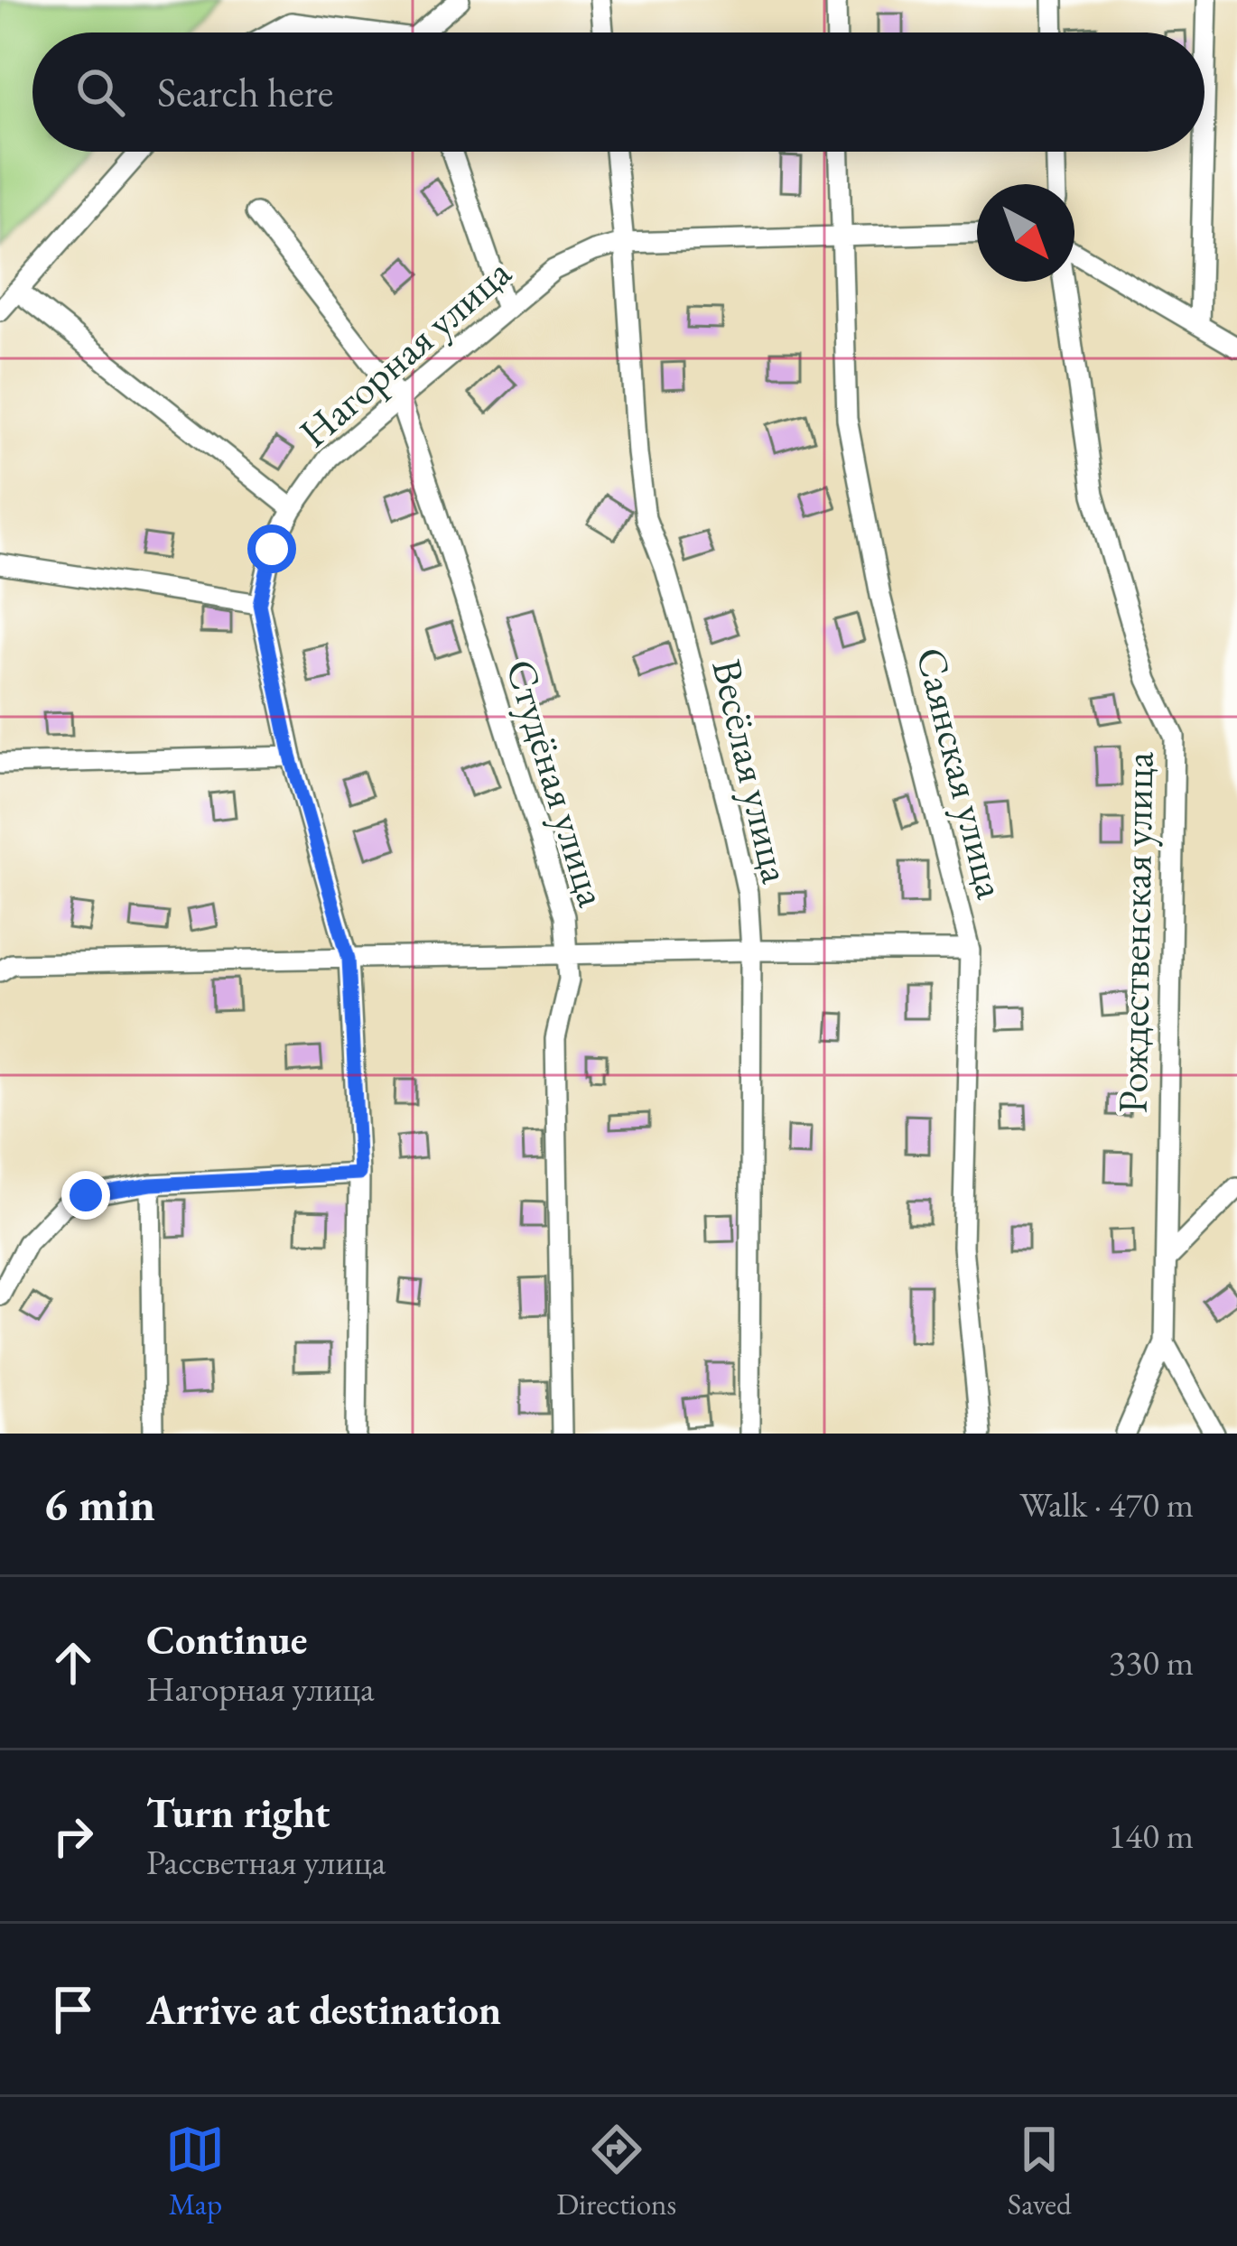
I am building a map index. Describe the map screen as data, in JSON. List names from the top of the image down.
{
  "streets": {
    "street": [
      "Нагорная улица",
      "Весёлая улица",
      "Саянская улица",
      "Студёная улица",
      "Рождественская улица"
    ]
  },
  "crossings": [
    ["Нагорная улица", "Весёлая улица"],
    ["Нагорная улица", "Саянская улица"],
    ["Нагорная улица", "Студёная улица"]
  ],
  "north": "bottom right",
  "page": {
    "search": "Search here",
    "heading": ["6 min", "Walk · 470 m"],
    "list": [
      ["Continue", "Нагорная улица", "330 m"],
      ["Turn right", "Рассветная улица", "140 m"],
      "Arrive at destination"
    ],
    "nav": ["Map", "Directions", "Saved"]
  }
}
